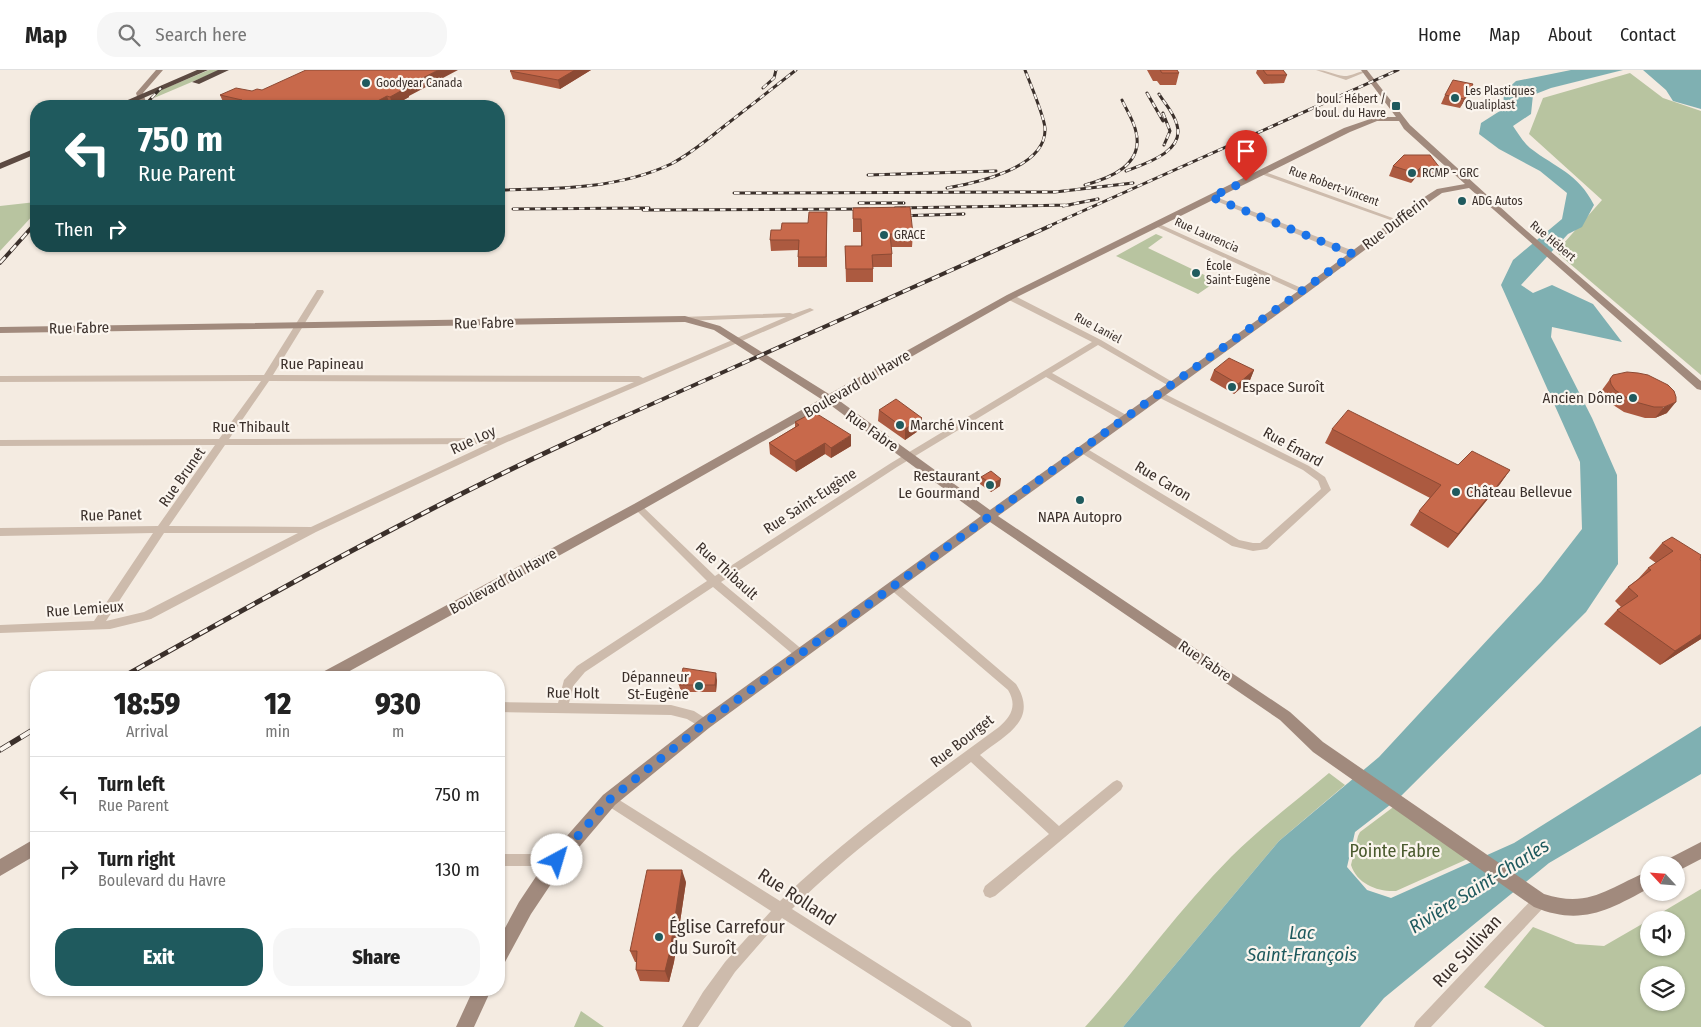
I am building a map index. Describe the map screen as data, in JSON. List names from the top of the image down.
{
  "streets": {
    "street": [
      "Rue Robert-Vincent",
      "Rue Dufferin",
      "Rue Laurencia",
      "Rue Hébert",
      "Rue Fabre",
      "Rue Laniel",
      "Rue Papineau",
      "Boulevard du Havre",
      "Rue Thibault",
      "Rue Loy",
      "Rue Émard",
      "Rue Brunet",
      "Rue Caron",
      "Rue Saint-Eugène",
      "Rue Panet",
      "Rue Lemieux",
      "Rue Holt",
      "Rue Bourget",
      "Rue Rolland",
      "Rue Sullivan"
    ]
  },
  "crossings": [
    ["Rue Robert-Vincent", "Rue Dufferin"],
    ["Rue Robert-Vincent", "Boulevard du Havre"],
    ["Rue Dufferin", "Rue Laurencia"],
    ["Rue Dufferin", "Rue Hébert"],
    ["Rue Dufferin", "Rue Fabre"],
    ["Rue Dufferin", "Rue Laniel"],
    ["Rue Dufferin", "Rue Thibault"],
    ["Rue Dufferin", "Rue Émard"],
    ["Rue Dufferin", "Rue Caron"],
    ["Rue Dufferin", "Rue Holt"],
    ["Rue Dufferin", "Rue Bourget"],
    ["Rue Dufferin", "Rue Rolland"],
    ["Rue Laurencia", "Boulevard du Havre"],
    ["Rue Hébert", "Boulevard du Havre"],
    ["Rue Fabre", "Boulevard du Havre"],
    ["Rue Fabre", "Rue Loy"],
    ["Rue Fabre", "Rue Brunet"],
    ["Rue Fabre", "Rue Saint-Eugène"],
    ["Rue Fabre", "Rue Sullivan"],
    ["Rue Laniel", "Boulevard du Havre"],
    ["Rue Laniel", "Rue Saint-Eugène"],
    ["Rue Papineau", "Rue Loy"],
    ["Rue Papineau", "Rue Brunet"],
    ["Boulevard du Havre", "Rue Thibault"],
    ["Rue Thibault", "Rue Loy"],
    ["Rue Thibault", "Rue Brunet"],
    ["Rue Thibault", "Rue Saint-Eugène"],
    ["Rue Loy", "Rue Panet"],
    ["Rue Loy", "Rue Lemieux"],
    ["Rue Émard", "Rue Caron"],
    ["Rue Brunet", "Rue Panet"],
    ["Rue Brunet", "Rue Lemieux"],
    ["Rue Saint-Eugène", "Rue Holt"],
    ["Rue Bourget", "Rue Rolland"]
  ],
  "water": ["Rivière Saint-Charles", "Lac Saint-François"],
  "parks": ["Pointe Fabre"],
  "places": {
    "other": [
      "Goodyear Canada",
      "Les Plastiques Qualiplast",
      "RCMP - GRC",
      "ADG Autos",
      "GRACE",
      "École Saint-Eugène",
      "Espace Suroît",
      "Ancien Dôme",
      "Marché Vincent",
      "Restaurant Le Gourmand",
      "Château Bellevue",
      "NAPA Autopro",
      "Dépanneur St-Eugène",
      "Église Carrefour du Suroît"
    ],
    "transit": ["boul. Hébert / boul. du Havre"]
  },
  "north": "top left",
  "page": {
    "header": "Map",
    "search": "Search here",
    "nav": [
      "Home",
      "Map",
      "About",
      "Contact"
    ],
    "turn": ["750 m", "Rue Parent"],
    "then": "Then",
    "eta": [
      "18:59",
      "Arrival",
      "12",
      "min",
      "930",
      "m"
    ],
    "list": [
      {
        "name": "Turn left",
        "note": "Rue Parent",
        "value": "750 m"
      },
      {
        "name": "Turn right",
        "note": "Boulevard du Havre",
        "value": "130 m"
      }
    ],
    "buttons": ["Exit", "Share"]
  }
}
